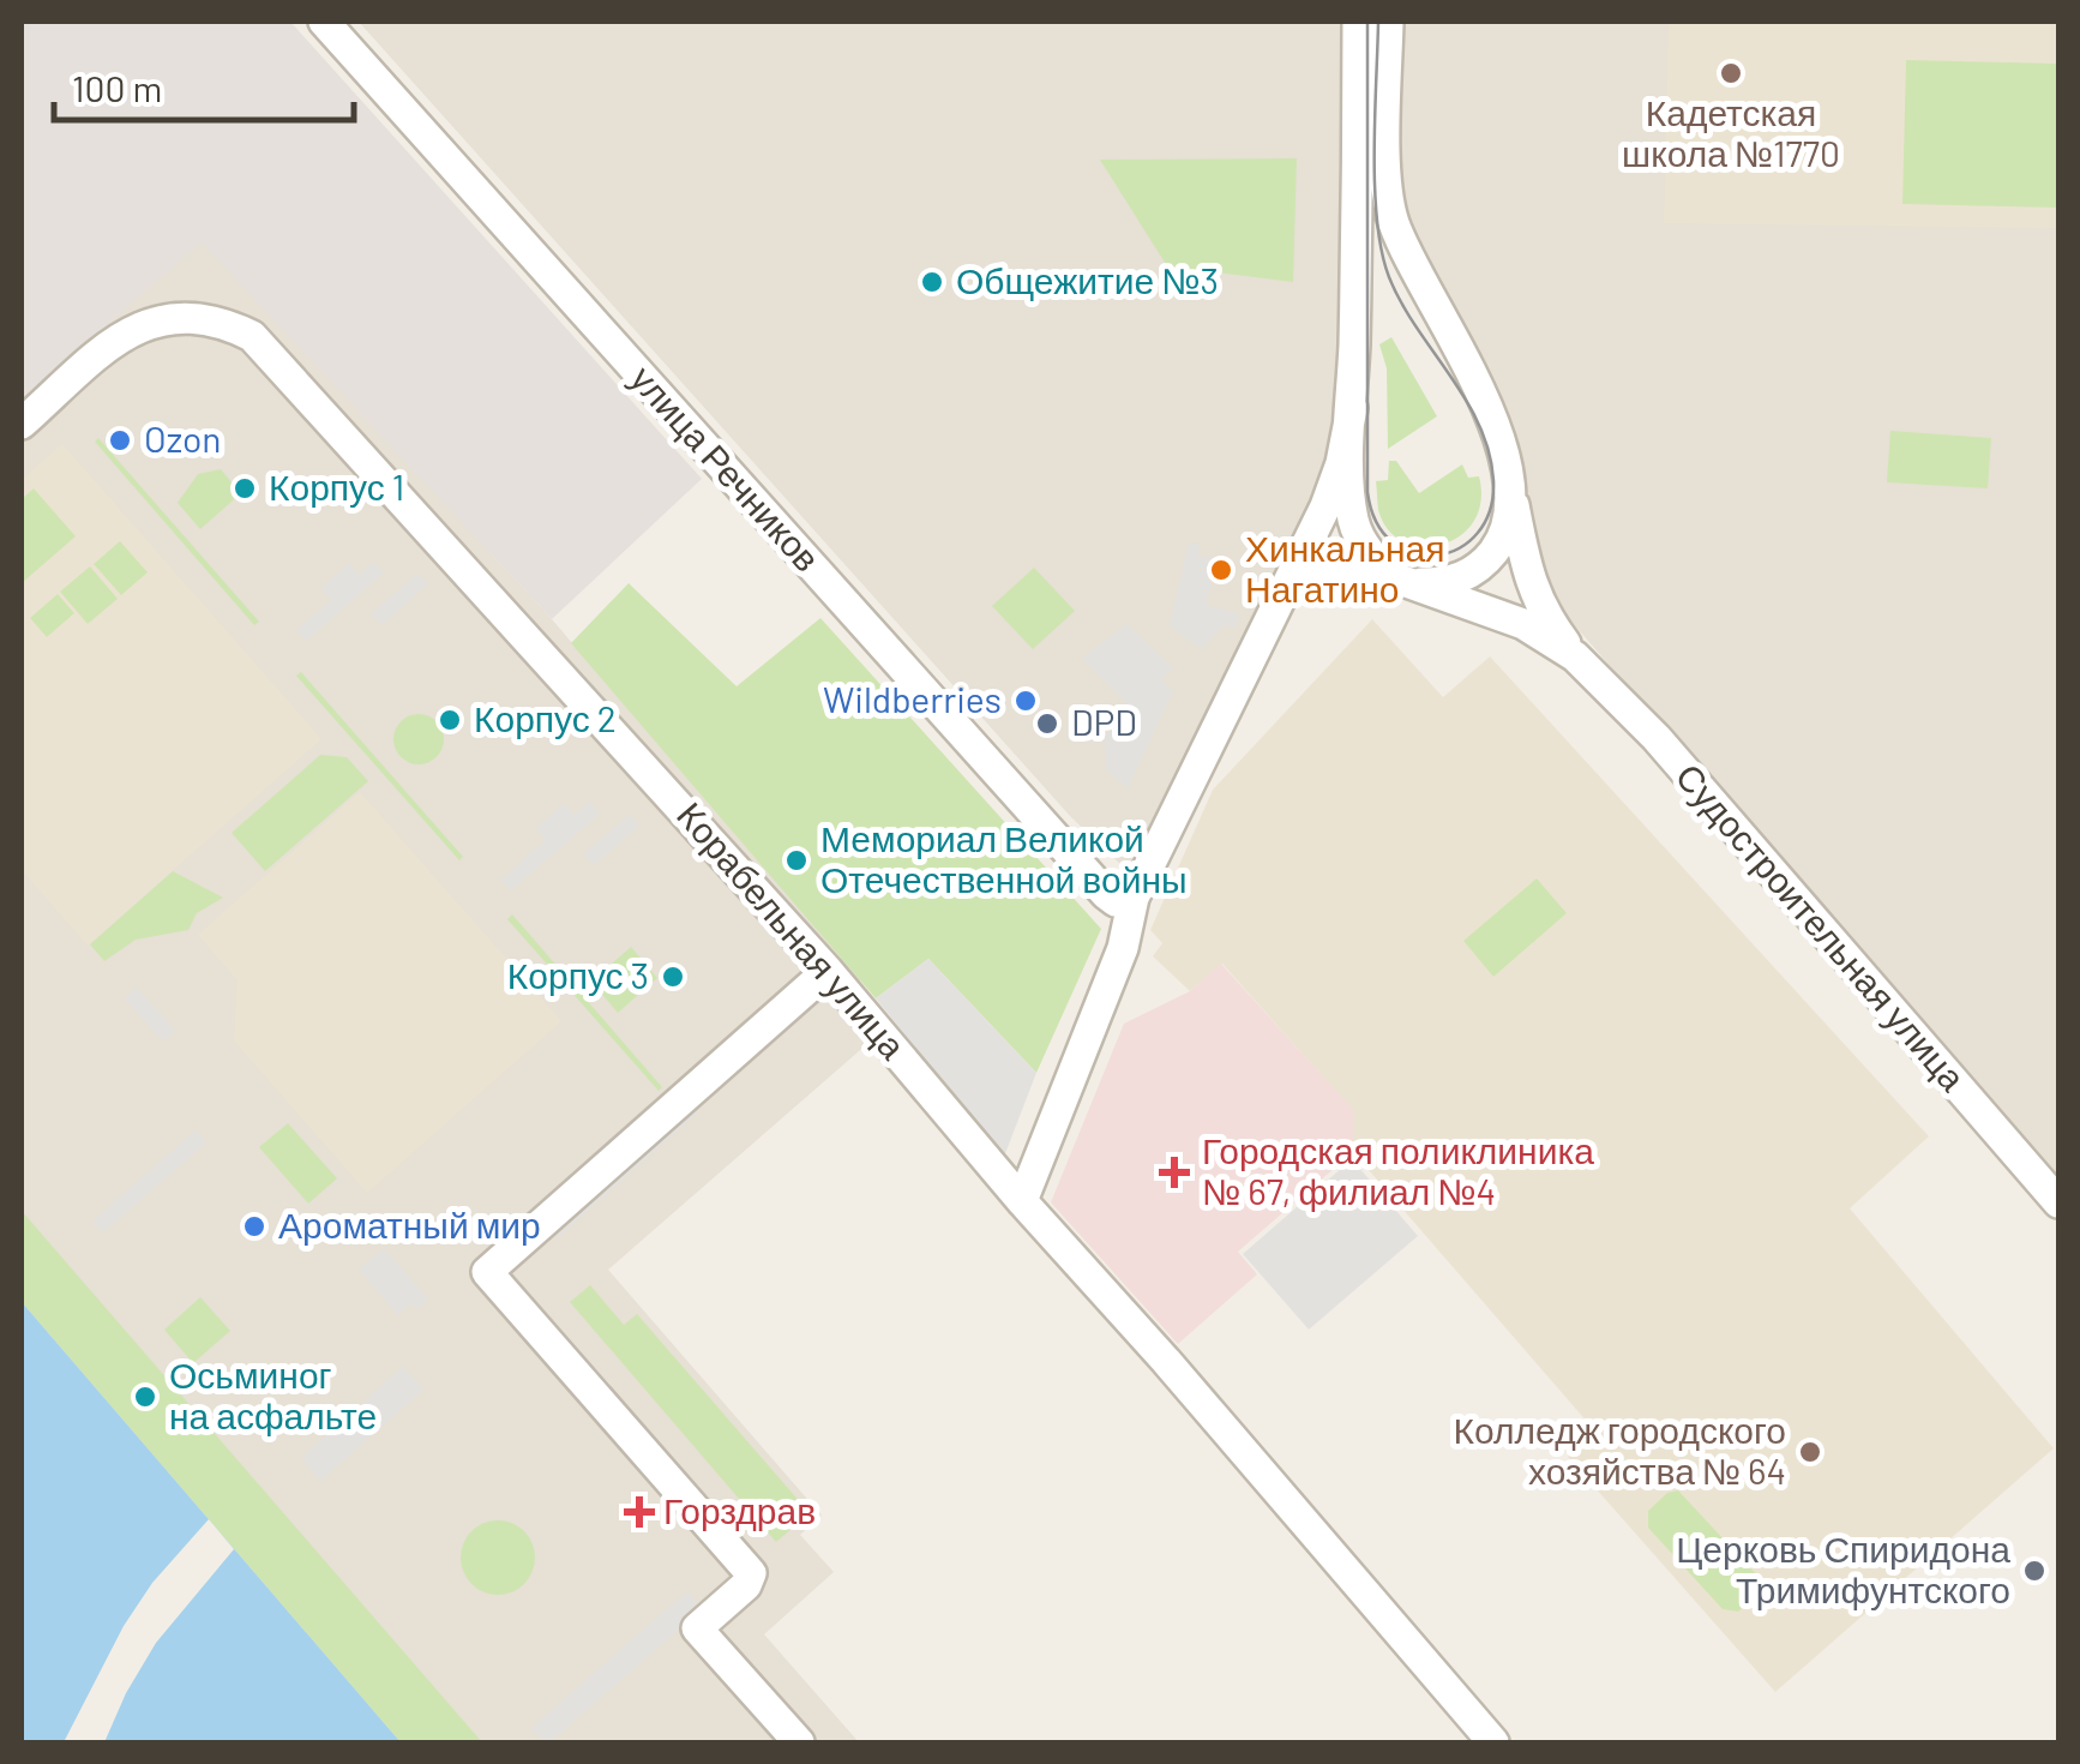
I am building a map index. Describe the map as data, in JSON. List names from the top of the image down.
{
  "streets": {
    "street": ["улица Речников", "Судостроительная улица", "Корабельная улица"]
  },
  "places": {
    "other": [
      "Кадетская школа №1770",
      "Общежитие №3",
      "Ozon",
      "Корпус 1",
      "Хинкальная Нагатино",
      "Wildberries",
      "Корпус 2",
      "DPD",
      "Мемориал Великой Отечественной войны",
      "Корпус 3",
      "Ароматный мир",
      "Осьминог на асфальте",
      "Колледж городского хозяйства № 64",
      "Церковь Спиридона Тримифунтского"
    ],
    "health": ["Городская поликлиника № 67, филиал №4", "Горздрав"]
  },
  "scale_bar": "100 m"
}
